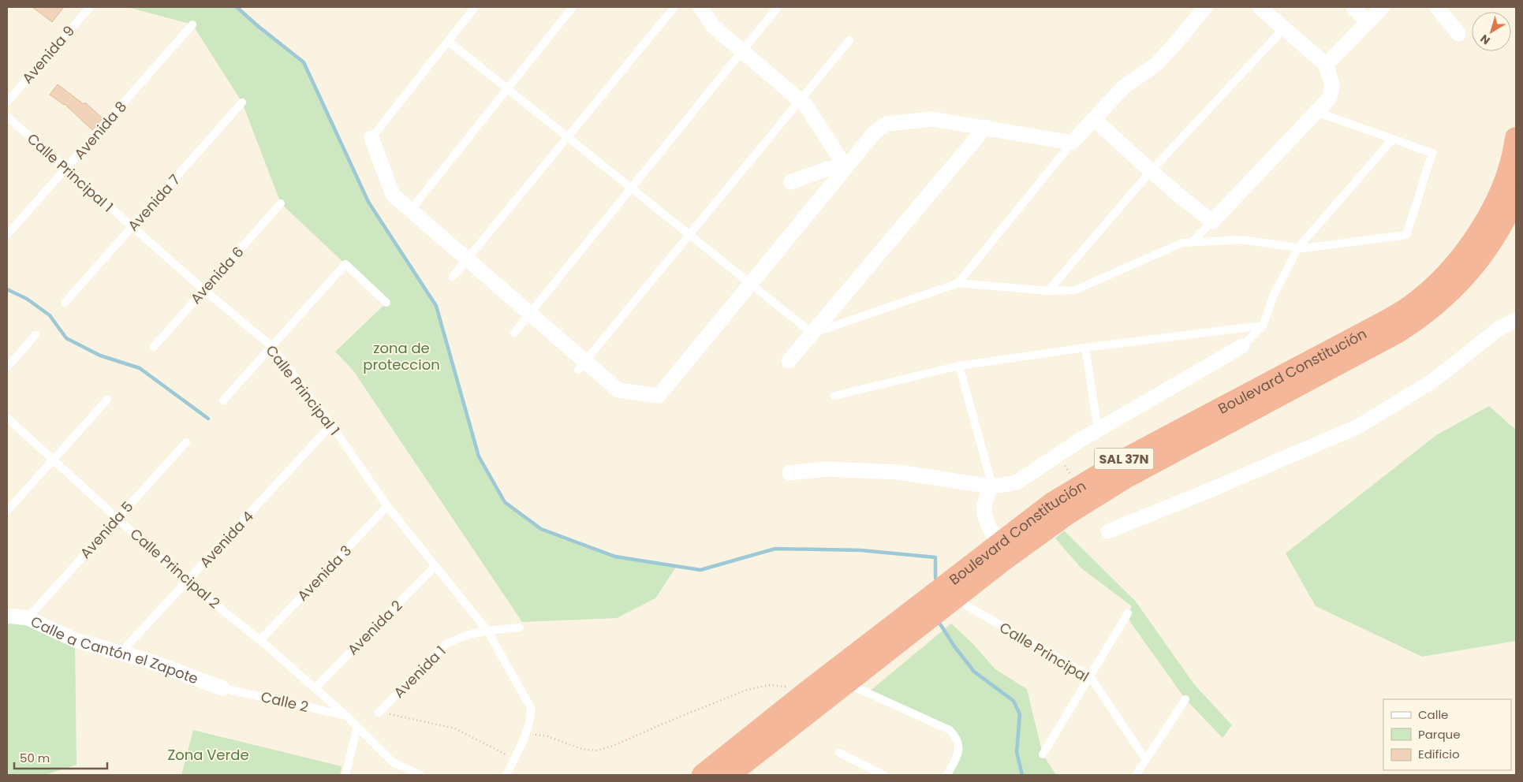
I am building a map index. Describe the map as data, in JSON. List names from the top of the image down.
{
  "streets": {
    "highway": ["Boulevard Constitución", "SAL 37N"],
    "street": ["Calle a Cantón el Zapote"],
    "lane": [
      "Avenida 9",
      "Avenida 8",
      "Calle Principal 1",
      "Avenida 7",
      "Avenida 6",
      "Avenida 5",
      "Avenida 4",
      "Calle Principal 2",
      "Avenida 3",
      "Avenida 2",
      "Calle Principal",
      "Avenida 1",
      "Calle 2"
    ]
  },
  "crossings": [
    ["Avenida 8", "Calle Principal 1"],
    ["Calle Principal 1", "Avenida 7"],
    ["Calle Principal 1", "Avenida 6"],
    ["Calle Principal 1", "Avenida 4"],
    ["Calle Principal 1", "Avenida 3"],
    ["Calle Principal 1", "Avenida 2"],
    ["Calle Principal 1", "Avenida 1"],
    ["Boulevard Constitución", "Calle Principal"],
    ["Avenida 5", "Calle Principal 2"],
    ["Avenida 5", "Calle a Cantón el Zapote"],
    ["Avenida 4", "Calle Principal 2"],
    ["Avenida 4", "Calle a Cantón el Zapote"],
    ["Calle Principal 2", "Avenida 3"],
    ["Calle Principal 2", "Avenida 2"],
    ["Calle Principal 2", "Calle 2"],
    ["Calle a Cantón el Zapote", "Calle 2"]
  ],
  "parks": ["zona de proteccion", "Zona Verde"],
  "legend": ["Calle", "Parque", "Edificio"],
  "scale_bar": "50 m",
  "north": "bottom left"
}
